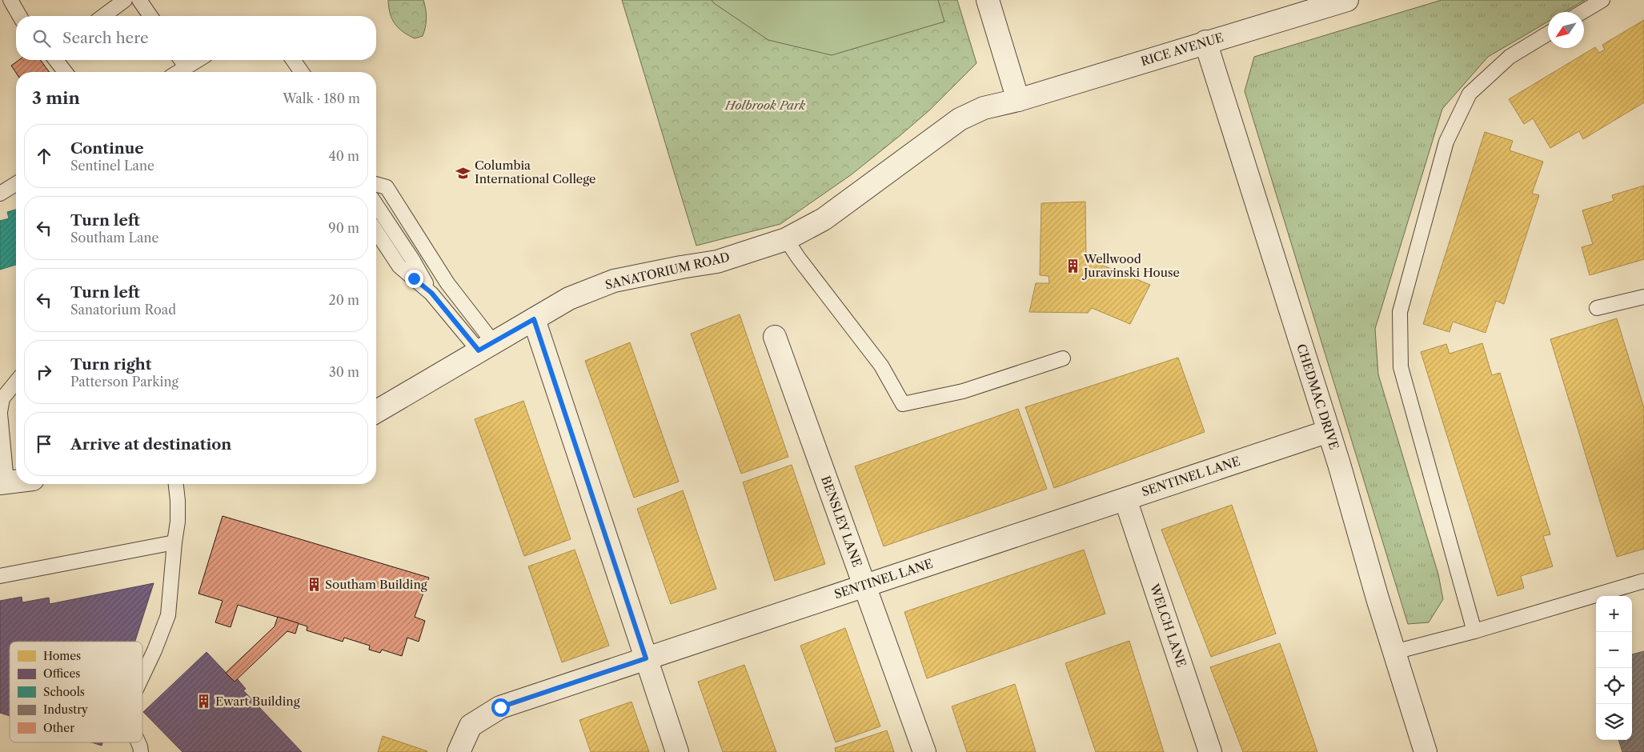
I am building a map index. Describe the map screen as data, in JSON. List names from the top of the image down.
{
  "streets": {
    "street": [
      "RICE AVENUE",
      "SANATORIUM ROAD",
      "CHEDMAC DRIVE",
      "SENTINEL LANE",
      "BENSLEY LANE",
      "WELCH LANE"
    ]
  },
  "crossings": [
    ["RICE AVENUE", "SANATORIUM ROAD"],
    ["RICE AVENUE", "CHEDMAC DRIVE"],
    ["CHEDMAC DRIVE", "SENTINEL LANE"],
    ["SENTINEL LANE", "BENSLEY LANE"],
    ["SENTINEL LANE", "WELCH LANE"]
  ],
  "parks": ["Holbrook Park"],
  "places": {
    "school or university": ["Columbia International College"],
    "building": ["Wellwood Juravinski House", "Southam Building", "Ewart Building"]
  },
  "legend": [
    "Homes",
    "Offices",
    "Schools",
    "Industry",
    "Other"
  ],
  "north": "bottom left",
  "page": {
    "search": "Search here",
    "heading": ["3 min", "Walk · 180 m"],
    "list": [
      ["Continue", "Sentinel Lane", "40 m"],
      ["Turn left", "Southam Lane", "90 m"],
      ["Turn left", "Sanatorium Road", "20 m"],
      ["Turn right", "Patterson Parking", "30 m"],
      "Arrive at destination"
    ],
    "map_buttons": ["+", "−"]
  }
}
